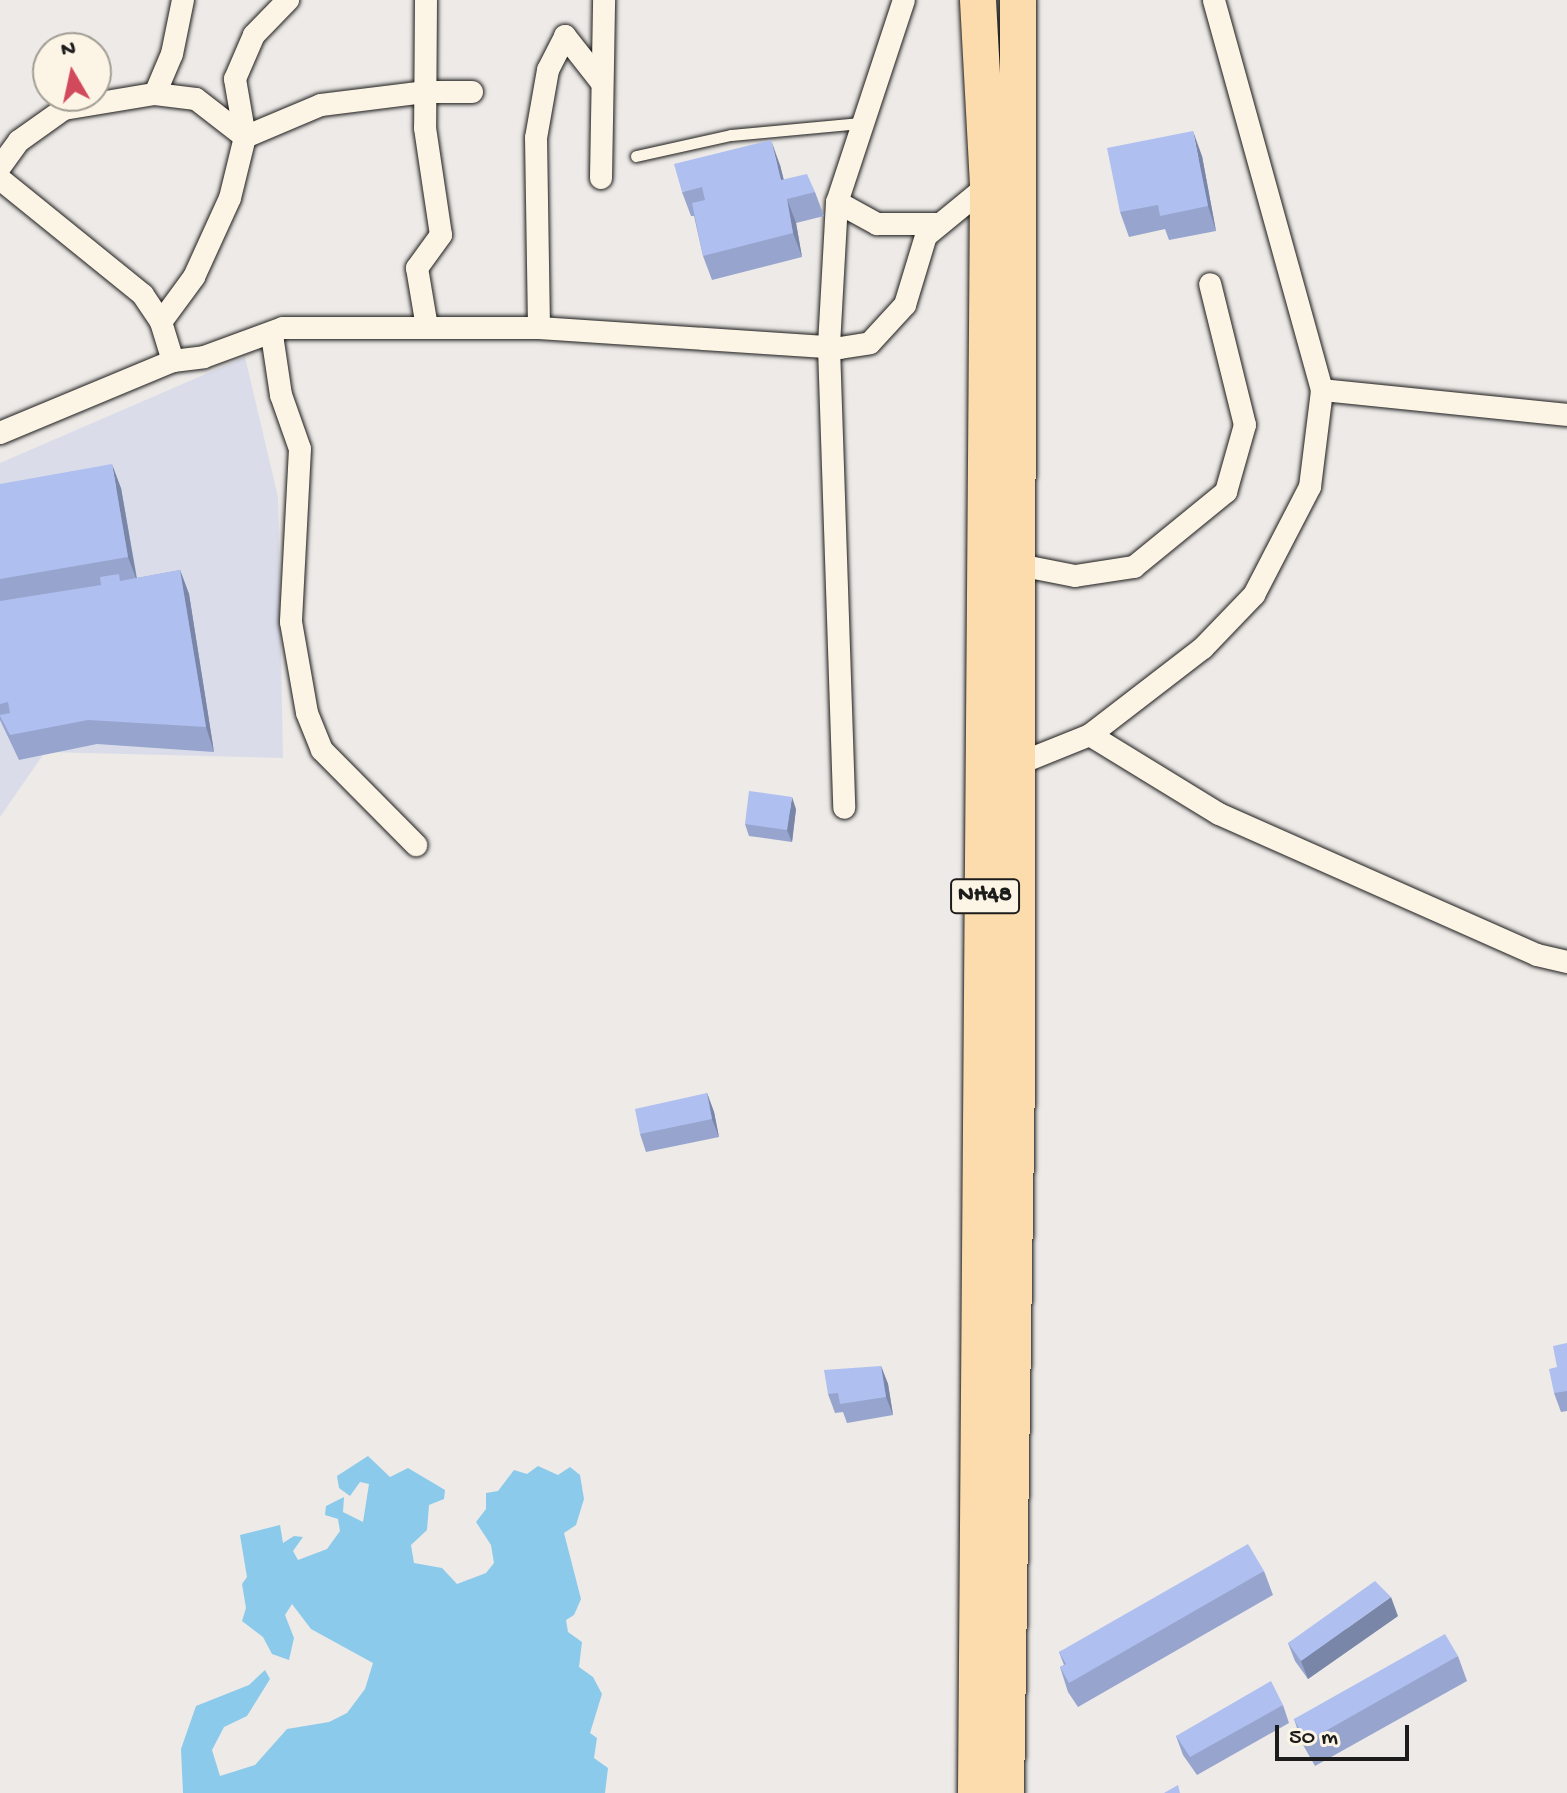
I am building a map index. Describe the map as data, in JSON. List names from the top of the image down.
{
  "streets": {
    "highway": ["NH48"]
  },
  "scale_bar": "50 m",
  "north": "top"
}
